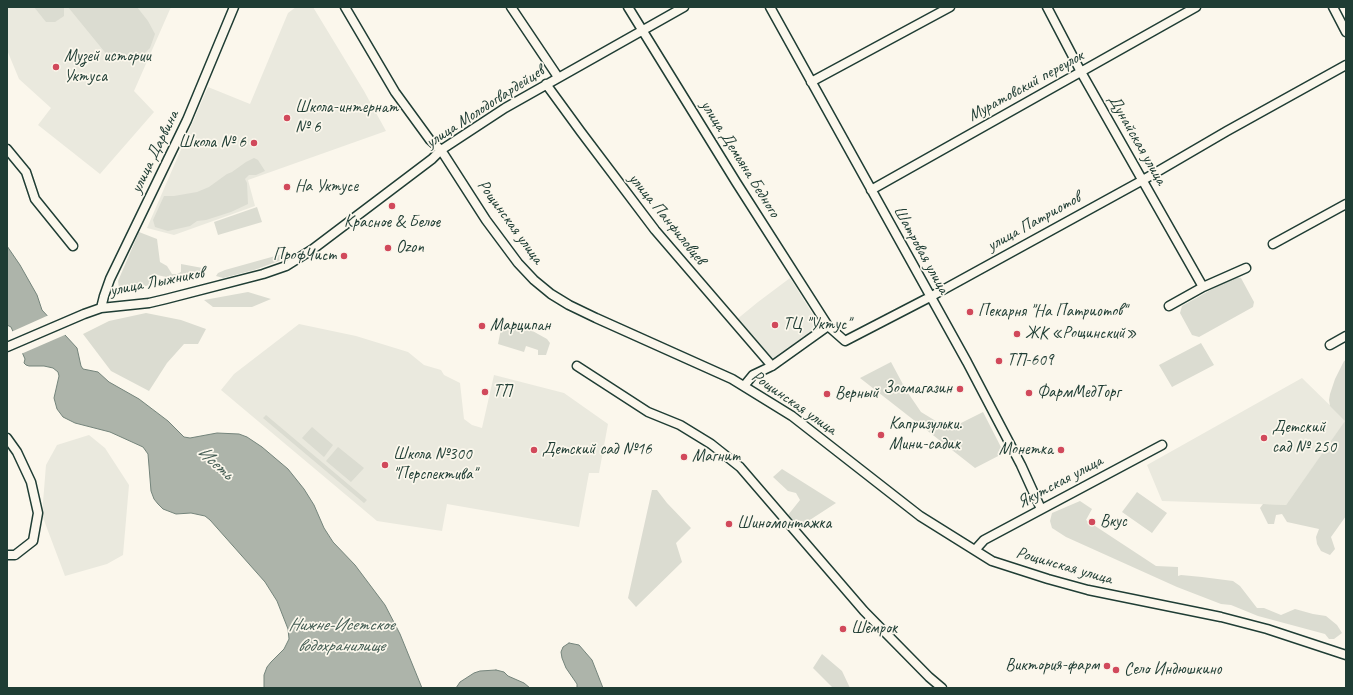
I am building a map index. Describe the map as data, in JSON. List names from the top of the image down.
{
  "streets": {
    "street": [
      "Муратовский переулок",
      "улица Молодогвардейцев",
      "Дунайская улица",
      "улица Дарвина",
      "улица Демьяна Бедного",
      "улица Панфиловцев",
      "Рощинская улица",
      "улица Патриотов",
      "Шатровая улица",
      "улица Лыжников",
      "Якутская улица"
    ]
  },
  "crossings": [
    ["Муратовский переулок", "Дунайская улица"],
    ["Муратовский переулок", "Шатровая улица"],
    ["улица Молодогвардейцев", "улица Демьяна Бедного"],
    ["улица Молодогвардейцев", "улица Панфиловцев"],
    ["улица Молодогвардейцев", "Рощинская улица"],
    ["улица Молодогвардейцев", "улица Лыжников"],
    ["Дунайская улица", "улица Патриотов"],
    ["улица Дарвина", "улица Лыжников"],
    ["улица Демьяна Бедного", "улица Патриотов"],
    ["Рощинская улица", "Якутская улица"],
    ["улица Патриотов", "Шатровая улица"],
    ["Шатровая улица", "Якутская улица"]
  ],
  "water": ["Исеть", "Нижне-Исетское водохранилище"],
  "places": [
    "Музей истории Уктуса",
    "Школа-интернат № 6",
    "Школа № 6",
    "На Уктусе",
    "Красное & Белое",
    "Ozon",
    "ПрофЧист",
    "Пекарня \"На Патриотов\"",
    "ТЦ \"Уктус\"",
    "Марципан",
    "ЖК «Рощинский»",
    "ТП-609",
    "Зоомагазин",
    "ТП",
    "ФармМедТорг",
    "Верный",
    "Капризульки. Мини-садик",
    "Детский сад № 250",
    "Детский сад №16",
    "Монетка",
    "Магнит",
    "Школа №300 \"Перспектива\"",
    "Вкус",
    "Шиномонтажка",
    "Шемрок",
    "Виктория-фарм",
    "Село Индюшкино"
  ]
}
